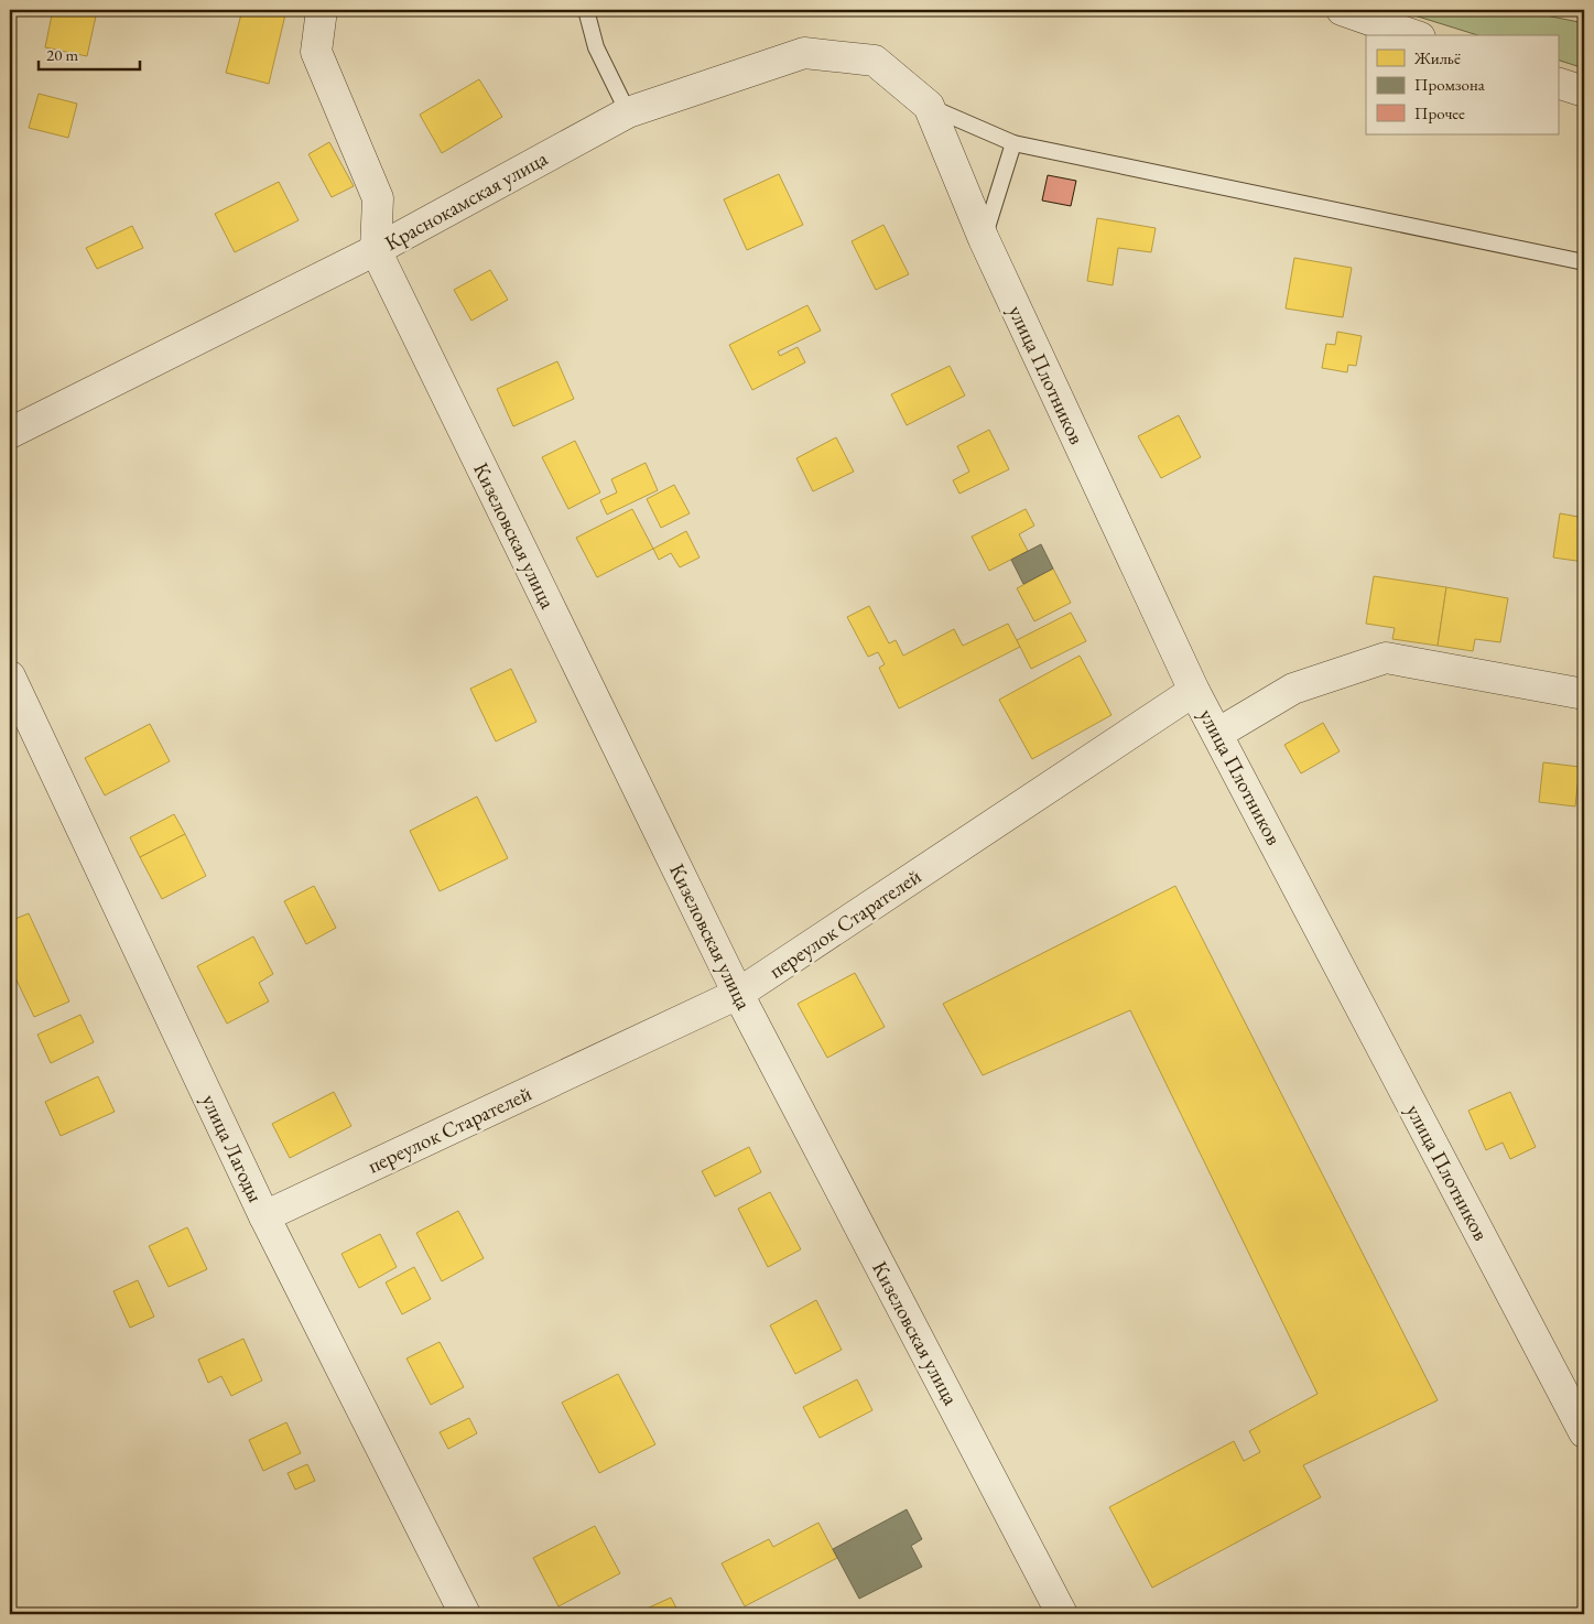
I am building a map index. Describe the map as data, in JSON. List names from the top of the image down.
{
  "streets": {
    "street": [
      "Краснокамская улица",
      "улица Плотников",
      "Кизеловская улица",
      "переулок Старателей",
      "улица Лагоды"
    ]
  },
  "crossings": [
    ["Краснокамская улица", "улица Плотников"],
    ["Краснокамская улица", "Кизеловская улица"],
    ["улица Плотников", "переулок Старателей"],
    ["Кизеловская улица", "переулок Старателей"],
    ["переулок Старателей", "улица Лагоды"]
  ],
  "legend": ["Жильё", "Промзона", "Прочее"],
  "scale_bar": "20 m"
}
